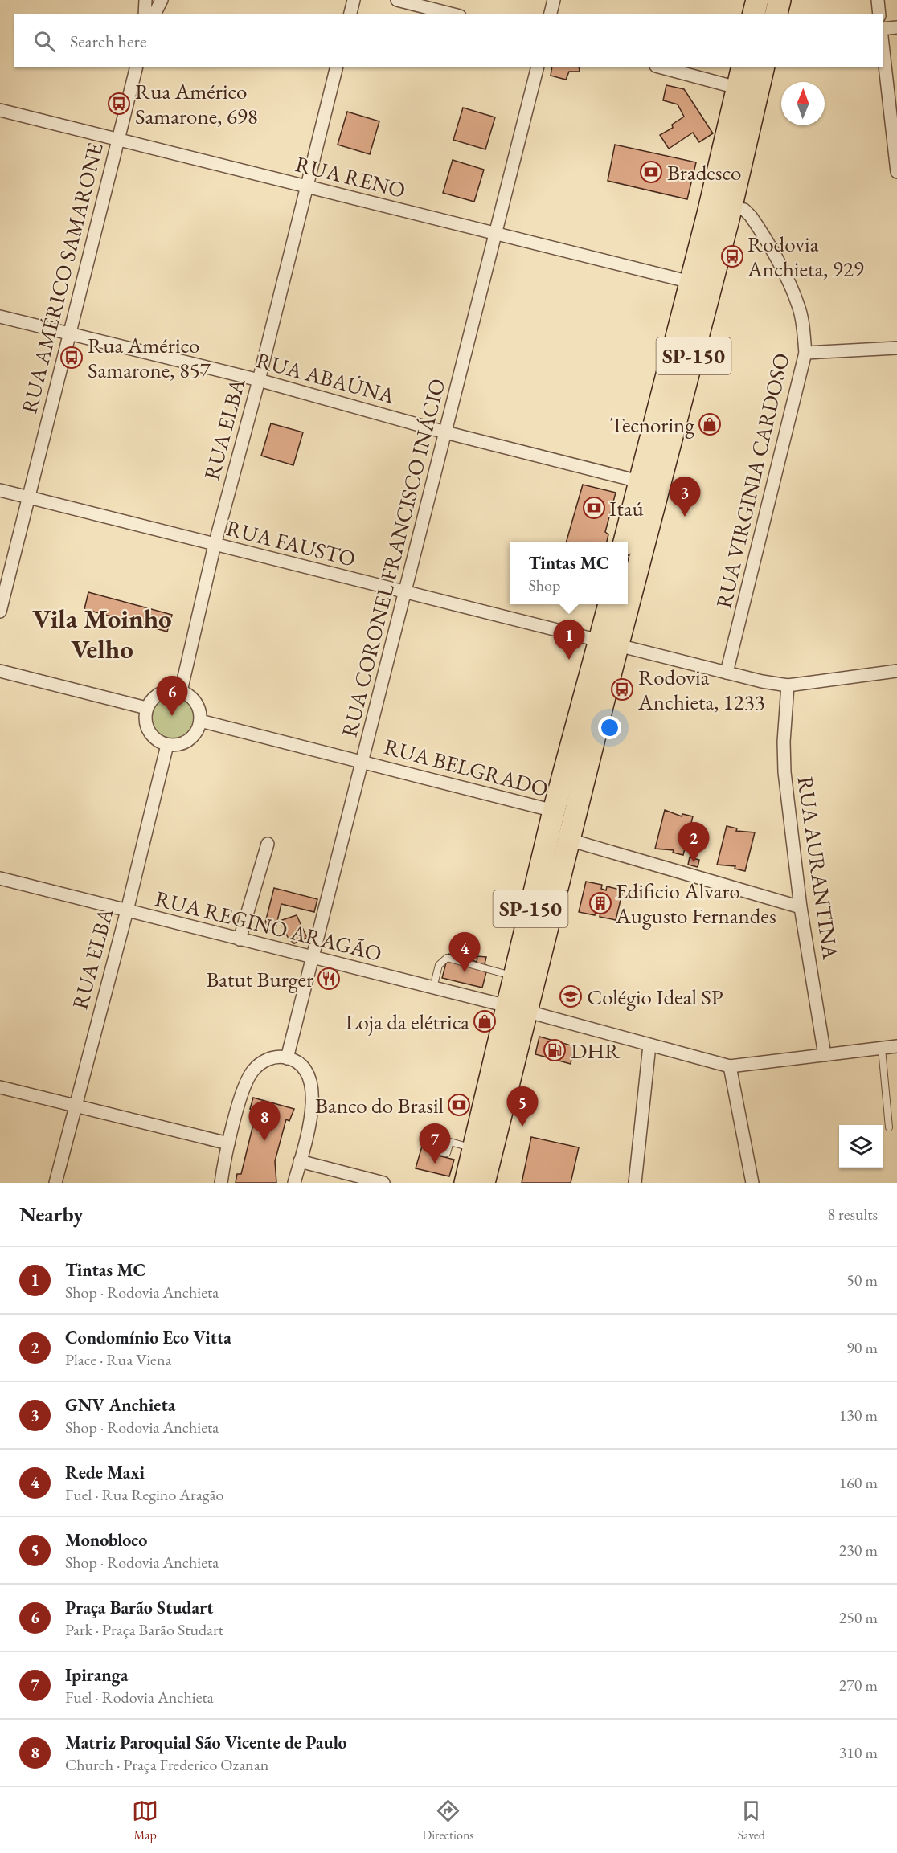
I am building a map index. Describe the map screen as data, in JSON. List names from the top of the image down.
{
  "streets": {
    "highway": ["SP-150"],
    "street": [
      "RUA RENO",
      "RUA AMÉRICO SAMARONE",
      "RUA ABAÚNA",
      "RUA ELBA",
      "RUA VIRGINIA CARDOSO",
      "RUA FAUSTO",
      "RUA CORONEL FRANCISCO INÁCIO",
      "RUA BELGRADO",
      "RUA AURANTINA",
      "RUA REGINO ARAGÃO"
    ]
  },
  "crossings": [
    ["RUA RENO", "RUA AMÉRICO SAMARONE"],
    ["RUA RENO", "SP-150"],
    ["RUA RENO", "RUA ELBA"],
    ["RUA RENO", "RUA CORONEL FRANCISCO INÁCIO"],
    ["RUA AMÉRICO SAMARONE", "RUA ABAÚNA"],
    ["RUA AMÉRICO SAMARONE", "RUA FAUSTO"],
    ["SP-150", "RUA ABAÚNA"],
    ["SP-150", "RUA VIRGINIA CARDOSO"],
    ["SP-150", "RUA FAUSTO"],
    ["SP-150", "RUA BELGRADO"],
    ["SP-150", "RUA REGINO ARAGÃO"],
    ["RUA ABAÚNA", "RUA ELBA"],
    ["RUA ABAÚNA", "RUA CORONEL FRANCISCO INÁCIO"],
    ["RUA ELBA", "RUA FAUSTO"],
    ["RUA ELBA", "RUA BELGRADO"],
    ["RUA ELBA", "RUA REGINO ARAGÃO"],
    ["RUA VIRGINIA CARDOSO", "RUA FAUSTO"],
    ["RUA FAUSTO", "RUA CORONEL FRANCISCO INÁCIO"],
    ["RUA FAUSTO", "RUA AURANTINA"],
    ["RUA CORONEL FRANCISCO INÁCIO", "RUA BELGRADO"],
    ["RUA CORONEL FRANCISCO INÁCIO", "RUA REGINO ARAGÃO"]
  ],
  "districts": ["Vila Moinho Velho"],
  "places": {
    "bus stop": [
      "Rua Américo Samarone, 698",
      "Rodovia Anchieta, 929",
      "Rua Américo Samarone, 857",
      "Rodovia Anchieta, 1233"
    ],
    "bank": ["Bradesco", "Itaú", "Banco do Brasil"],
    "shop": ["Tecnoring", "Loja da elétrica"],
    "building": ["Edificio Alvaro Augusto Fernandes"],
    "restaurant": ["Batut Burger"],
    "school or university": ["Colégio Ideal SP"],
    "fuel station": ["DHR"]
  },
  "north": "top",
  "page": {
    "search": "Search here",
    "pins": [
      "3",
      "1",
      "6",
      "2",
      "4",
      "5",
      "8",
      "7"
    ],
    "popup": ["Tintas MC", "Shop"],
    "heading": ["Nearby", "8 results"],
    "list": [
      {
        "mark": "1",
        "name": "Tintas MC",
        "note": "Shop · Rodovia Anchieta",
        "value": "50 m"
      },
      {
        "mark": "2",
        "name": "Condomínio Eco Vitta",
        "note": "Place · Rua Viena",
        "value": "90 m"
      },
      {
        "mark": "3",
        "name": "GNV Anchieta",
        "note": "Shop · Rodovia Anchieta",
        "value": "130 m"
      },
      {
        "mark": "4",
        "name": "Rede Maxi",
        "note": "Fuel · Rua Regino Aragão",
        "value": "160 m"
      },
      {
        "mark": "5",
        "name": "Monobloco",
        "note": "Shop · Rodovia Anchieta",
        "value": "230 m"
      },
      {
        "mark": "6",
        "name": "Praça Barão Studart",
        "note": "Park · Praça Barão Studart",
        "value": "250 m"
      },
      {
        "mark": "7",
        "name": "Ipiranga",
        "note": "Fuel · Rodovia Anchieta",
        "value": "270 m"
      },
      {
        "mark": "8",
        "name": "Matriz Paroquial São Vicente de Paulo",
        "note": "Church · Praça Frederico Ozanan",
        "value": "310 m"
      }
    ],
    "nav": ["Map", "Directions", "Saved"]
  }
}
